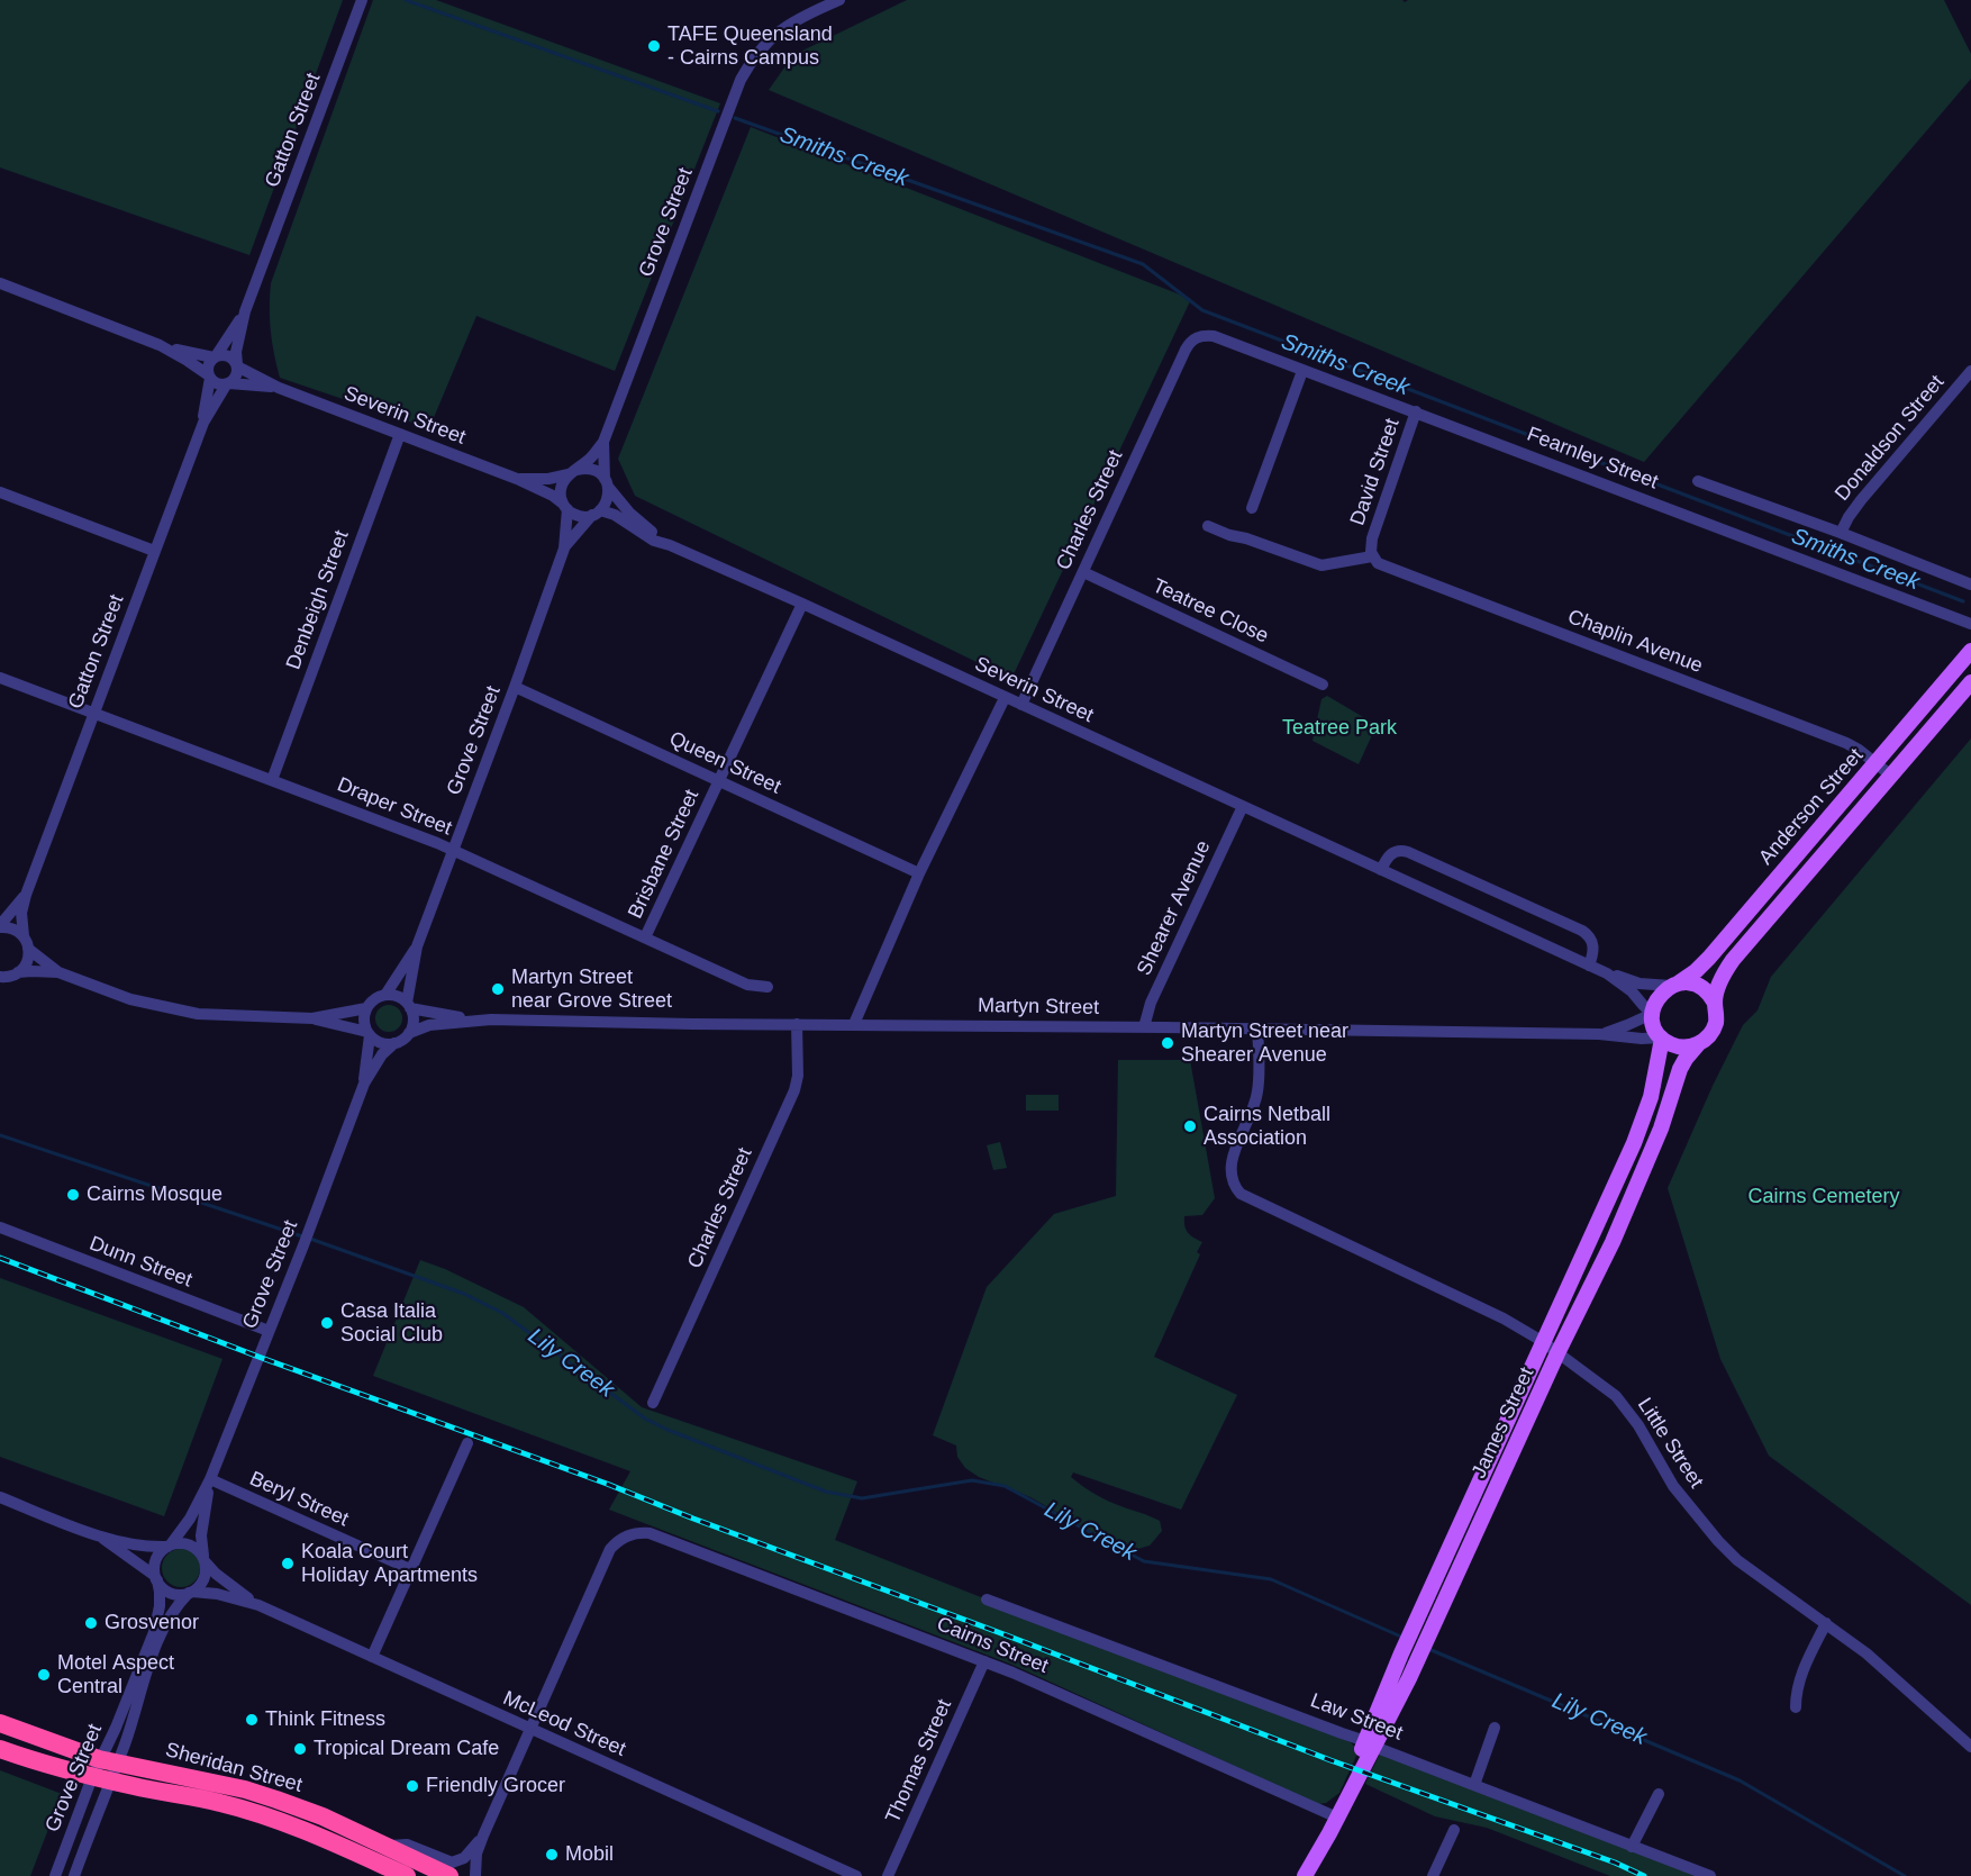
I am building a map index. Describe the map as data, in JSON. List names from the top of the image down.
{
  "streets": {
    "highway": ["Sheridan Street"],
    "main road": ["Anderson Street", "James Street"],
    "street": [
      "Gatton Street",
      "Grove Street",
      "Severin Street",
      "Donaldson Street",
      "Fearnley Street",
      "David Street",
      "Charles Street",
      "Denbeigh Street",
      "Teatree Close",
      "Chaplin Avenue",
      "Queen Street",
      "Draper Street",
      "Brisbane Street",
      "Shearer Avenue",
      "Martyn Street",
      "Dunn Street",
      "Little Street",
      "Beryl Street",
      "Cairns Street",
      "Law Street",
      "McLeod Street",
      "Thomas Street"
    ]
  },
  "crossings": [
    ["Gatton Street", "Severin Street"],
    ["Gatton Street", "Draper Street"],
    ["Grove Street", "Severin Street"],
    ["Grove Street", "Queen Street"],
    ["Grove Street", "Draper Street"],
    ["Grove Street", "Martyn Street"],
    ["Grove Street", "Dunn Street"],
    ["Grove Street", "Beryl Street"],
    ["Grove Street", "McLeod Street"],
    ["Grove Street", "Sheridan Street"],
    ["Severin Street", "Charles Street"],
    ["Severin Street", "Denbeigh Street"],
    ["Severin Street", "Anderson Street"],
    ["Severin Street", "Brisbane Street"],
    ["Severin Street", "Shearer Avenue"],
    ["Severin Street", "Martyn Street"],
    ["Severin Street", "James Street"],
    ["Fearnley Street", "David Street"],
    ["Fearnley Street", "Charles Street"],
    ["David Street", "Chaplin Avenue"],
    ["Charles Street", "Teatree Close"],
    ["Charles Street", "Martyn Street"],
    ["Denbeigh Street", "Draper Street"],
    ["Chaplin Avenue", "Anderson Street"],
    ["Queen Street", "Brisbane Street"],
    ["Draper Street", "Brisbane Street"],
    ["Anderson Street", "Martyn Street"],
    ["Anderson Street", "James Street"],
    ["Shearer Avenue", "Martyn Street"],
    ["Martyn Street", "James Street"],
    ["Martyn Street", "Little Street"],
    ["James Street", "Little Street"],
    ["James Street", "Cairns Street"],
    ["James Street", "Law Street"],
    ["Cairns Street", "McLeod Street"],
    ["Cairns Street", "Thomas Street"]
  ],
  "water": ["Smiths Creek", "Lily Creek"],
  "parks": ["Teatree Park", "Cairns Cemetery"],
  "places": [
    "TAFE Queensland - Cairns Campus",
    "Martyn Street near Grove Street",
    "Martyn Street near Shearer Avenue",
    "Cairns Netball Association",
    "Cairns Mosque",
    "Casa Italia Social Club",
    "Koala Court Holiday Apartments",
    "Grosvenor",
    "Motel Aspect Central",
    "Think Fitness",
    "Tropical Dream Cafe",
    "Friendly Grocer",
    "Mobil"
  ]
}
